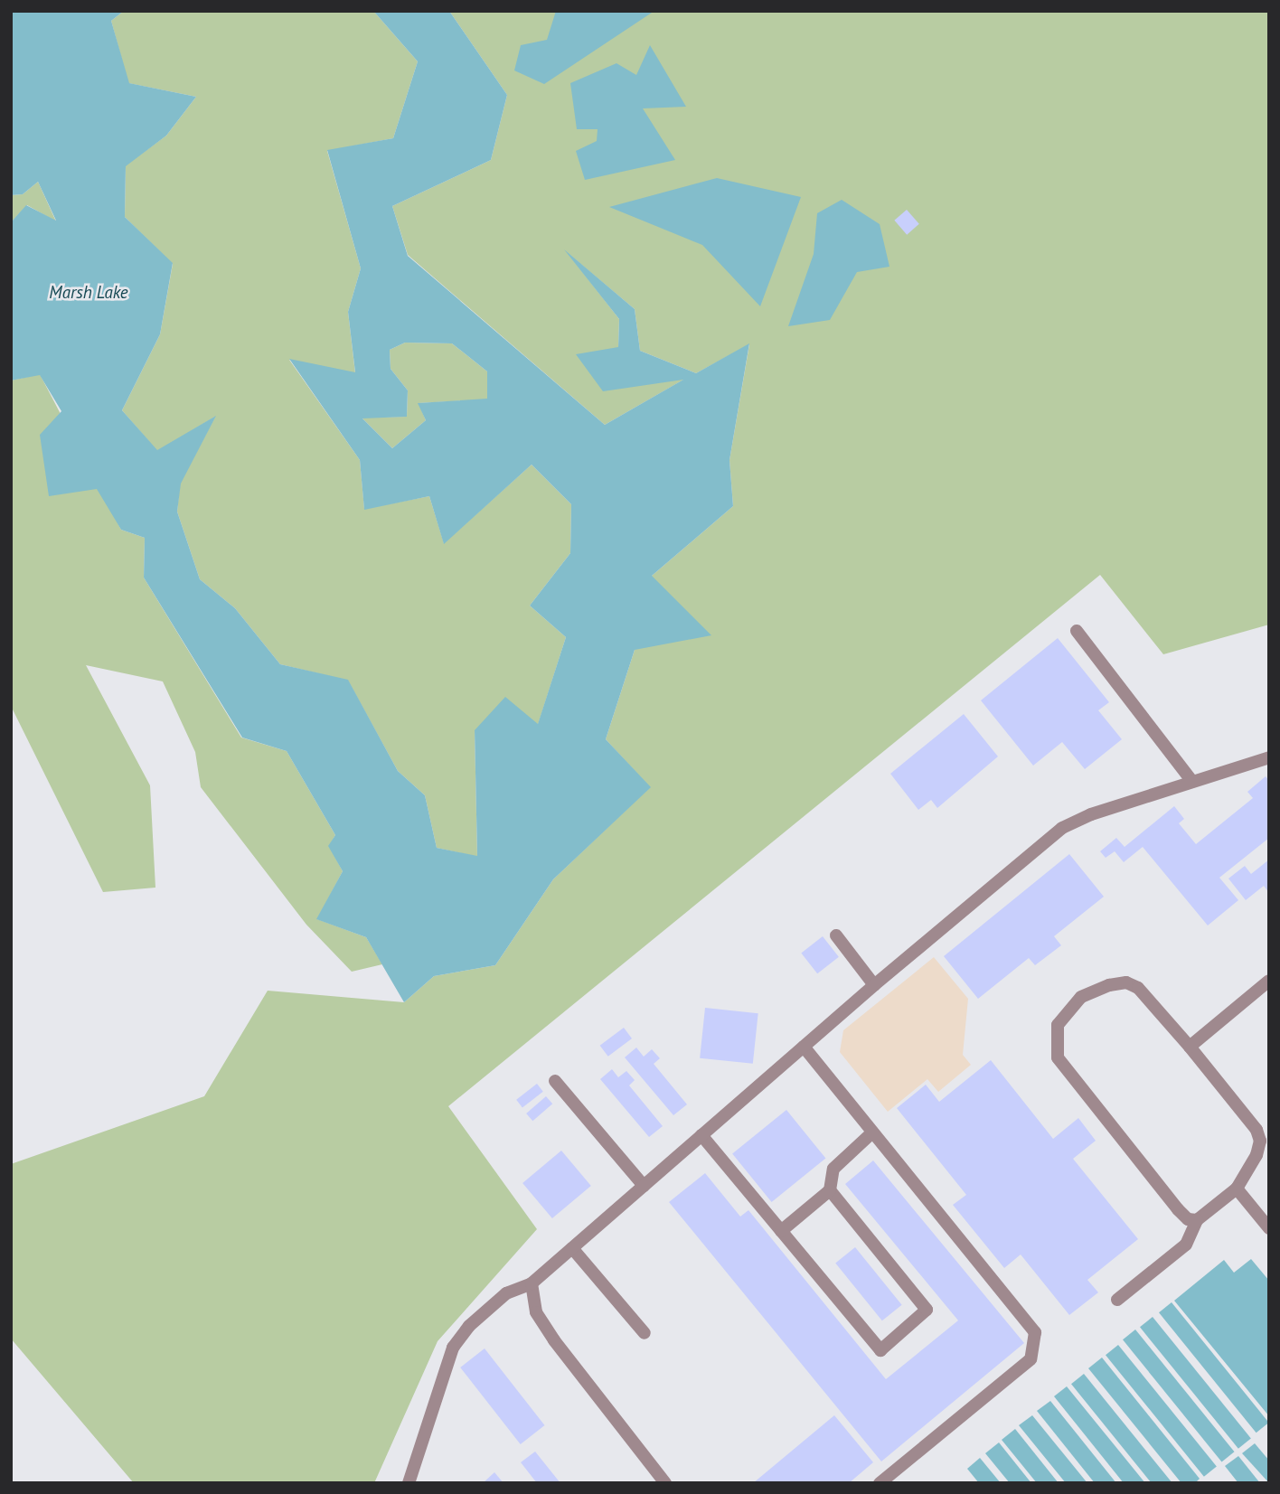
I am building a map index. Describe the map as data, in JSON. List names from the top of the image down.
{
  "water": ["Marsh Lake"]
}
